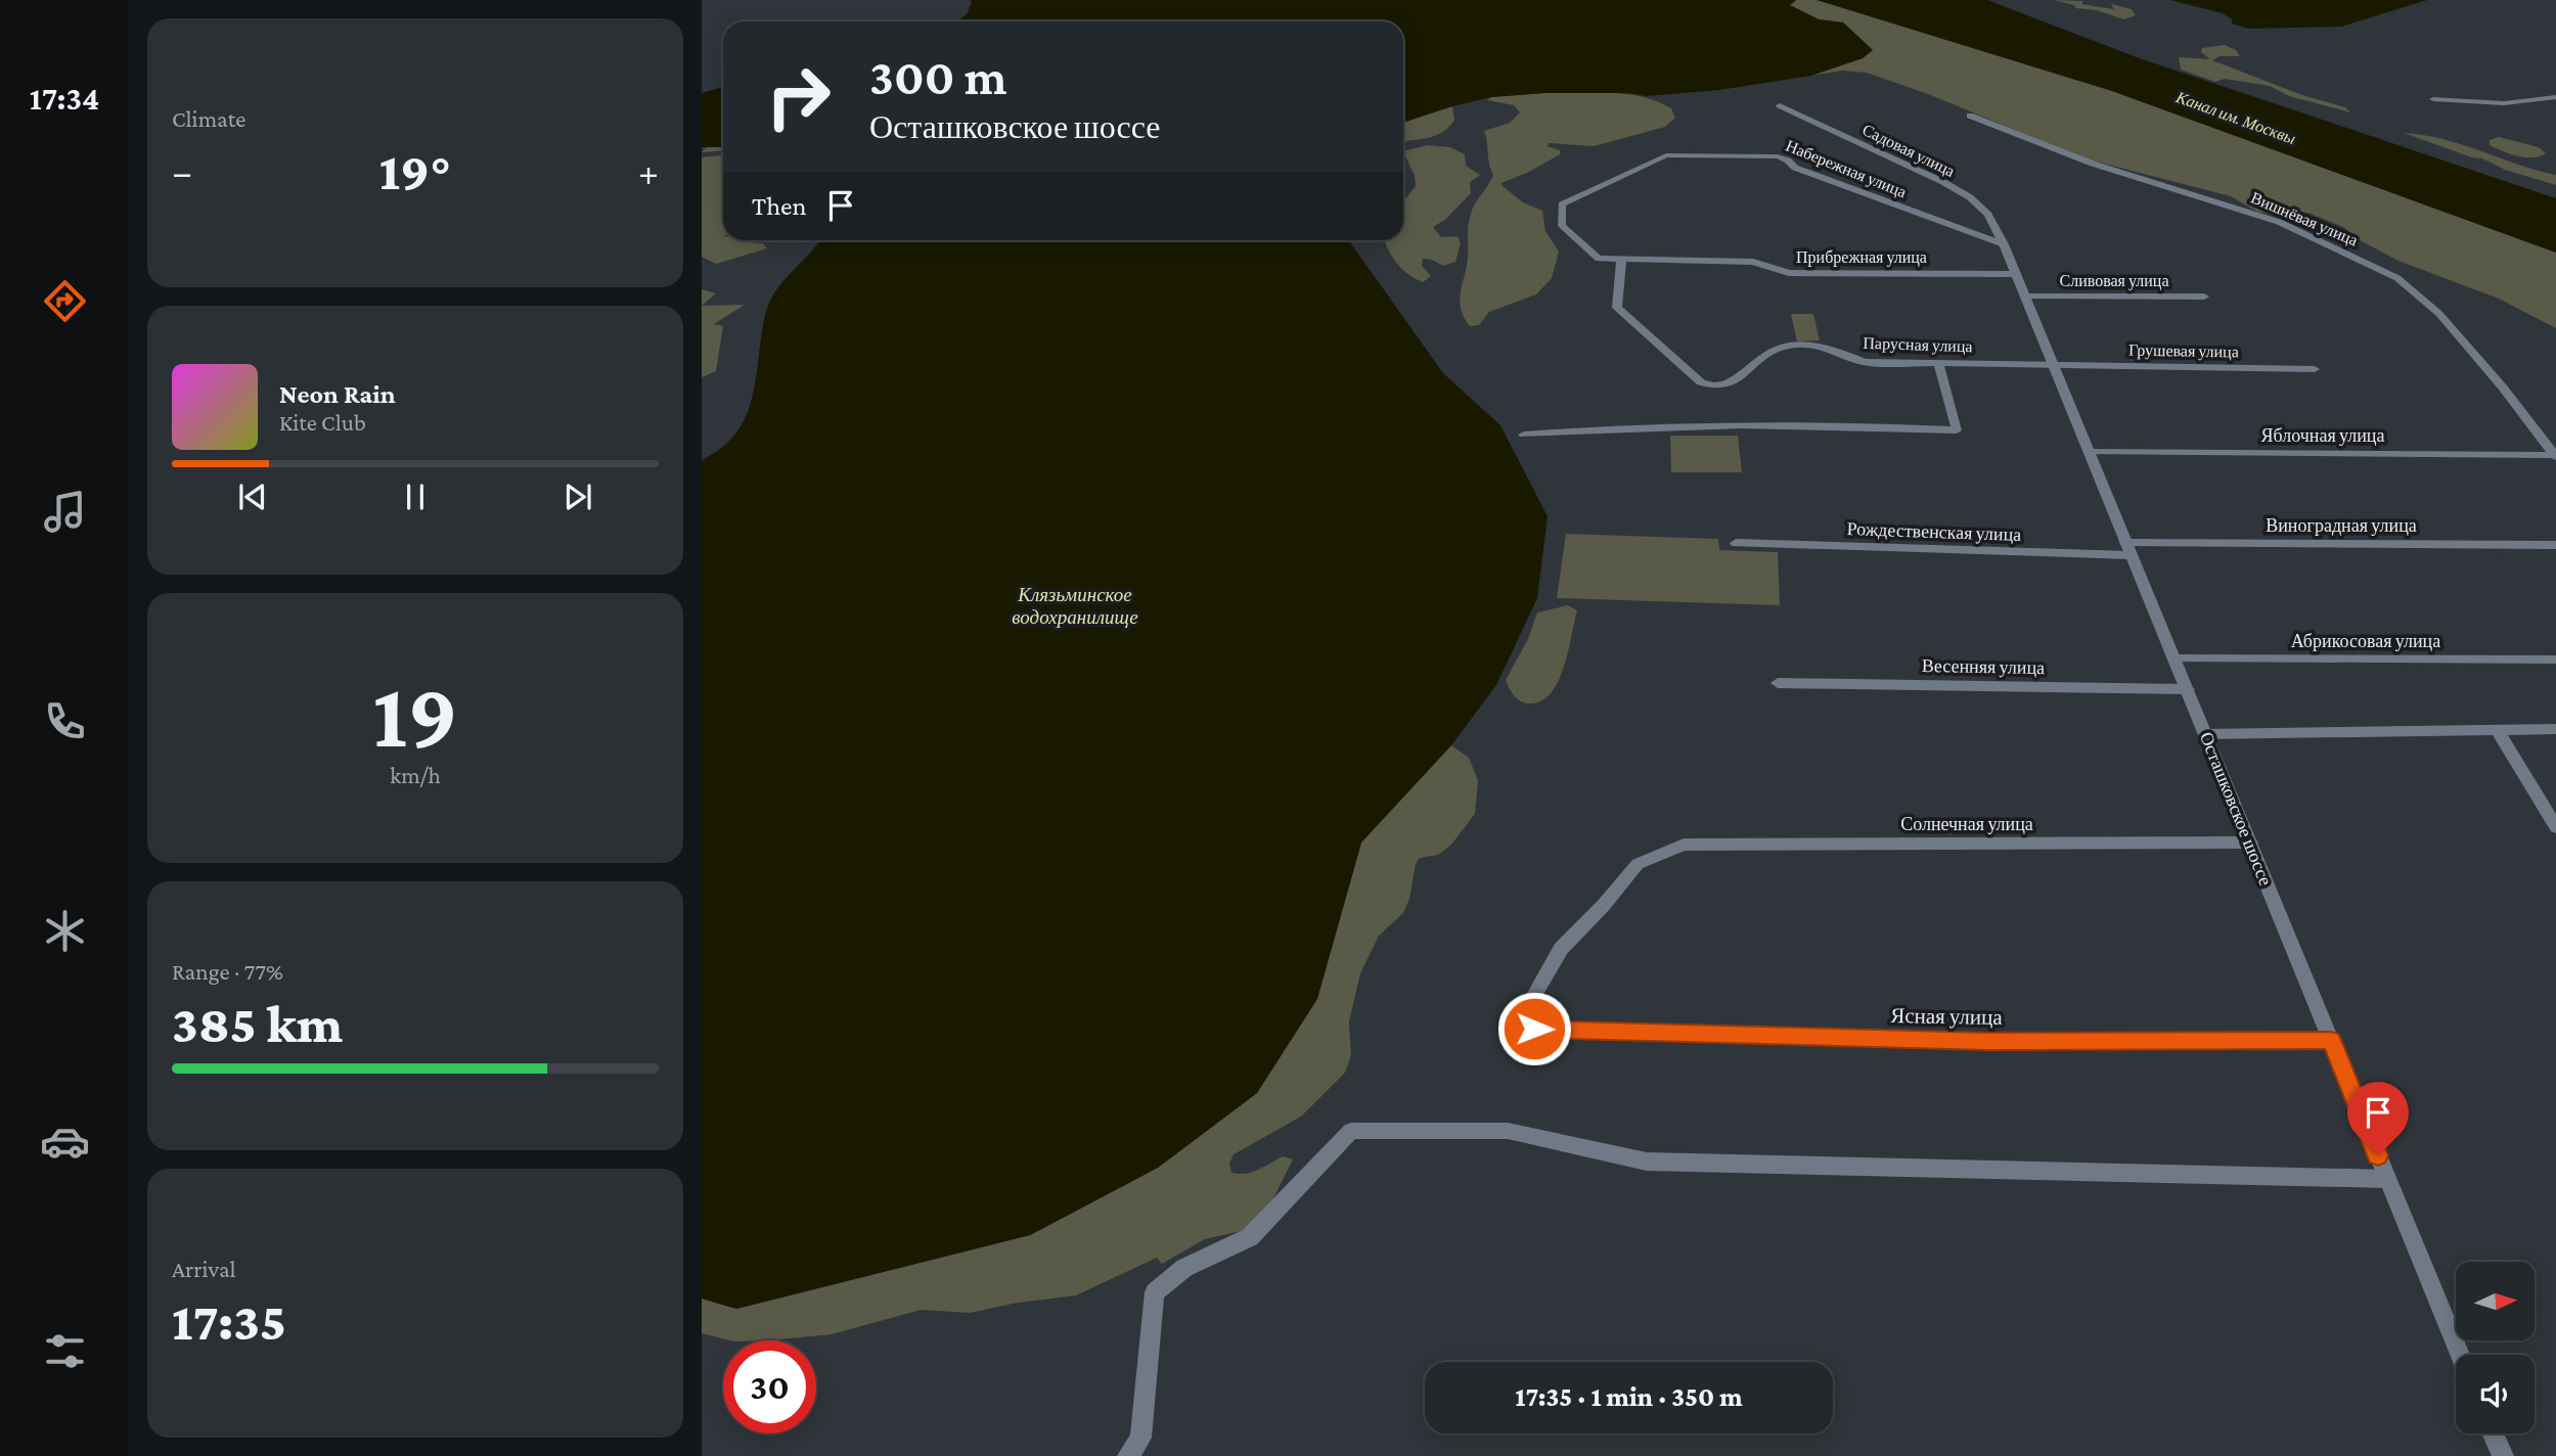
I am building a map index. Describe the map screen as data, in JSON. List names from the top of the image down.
{
  "streets": {
    "street": [
      "Садовая улица",
      "Набережная улица",
      "Вишнёвая улица",
      "Прибрежная улица",
      "Сливовая улица",
      "Парусная улица",
      "Грушевая улица",
      "Яблочная улица",
      "Виноградная улица",
      "Рождественская улица",
      "Абрикосовая улица",
      "Весенняя улица",
      "Осташковское шоссе",
      "Солнечная улица",
      "Ясная улица"
    ]
  },
  "crossings": [
    ["Садовая улица", "Набережная улица"],
    ["Садовая улица", "Осташковское шоссе"],
    ["Набережная улица", "Прибрежная улица"],
    ["Набережная улица", "Парусная улица"],
    ["Набережная улица", "Осташковское шоссе"],
    ["Вишнёвая улица", "Яблочная улица"],
    ["Прибрежная улица", "Парусная улица"],
    ["Прибрежная улица", "Осташковское шоссе"],
    ["Сливовая улица", "Осташковское шоссе"],
    ["Парусная улица", "Грушевая улица"],
    ["Парусная улица", "Осташковское шоссе"],
    ["Грушевая улица", "Осташковское шоссе"],
    ["Яблочная улица", "Осташковское шоссе"],
    ["Виноградная улица", "Рождественская улица"],
    ["Виноградная улица", "Осташковское шоссе"],
    ["Рождественская улица", "Осташковское шоссе"],
    ["Абрикосовая улица", "Осташковское шоссе"],
    ["Весенняя улица", "Осташковское шоссе"],
    ["Осташковское шоссе", "Солнечная улица"],
    ["Осташковское шоссе", "Ясная улица"],
    ["Солнечная улица", "Ясная улица"]
  ],
  "water": ["Канал им. Москвы", "Клязьминское водохранилище"],
  "north": "right",
  "page": {
    "tabs": "17:34",
    "tile": [
      "Climate",
      ["19", "km/h"],
      ["Range · 77%", "385 km"],
      ["Arrival", "17:35"]
    ],
    "turn": ["300 m", "Осташковское шоссе"],
    "heat": ["−", "19°", "+"],
    "then": "Then",
    "song": ["Neon Rain", "Kite Club"],
    "limit": "30",
    "trip": "17:35 · 1 min · 350 m"
  }
}
